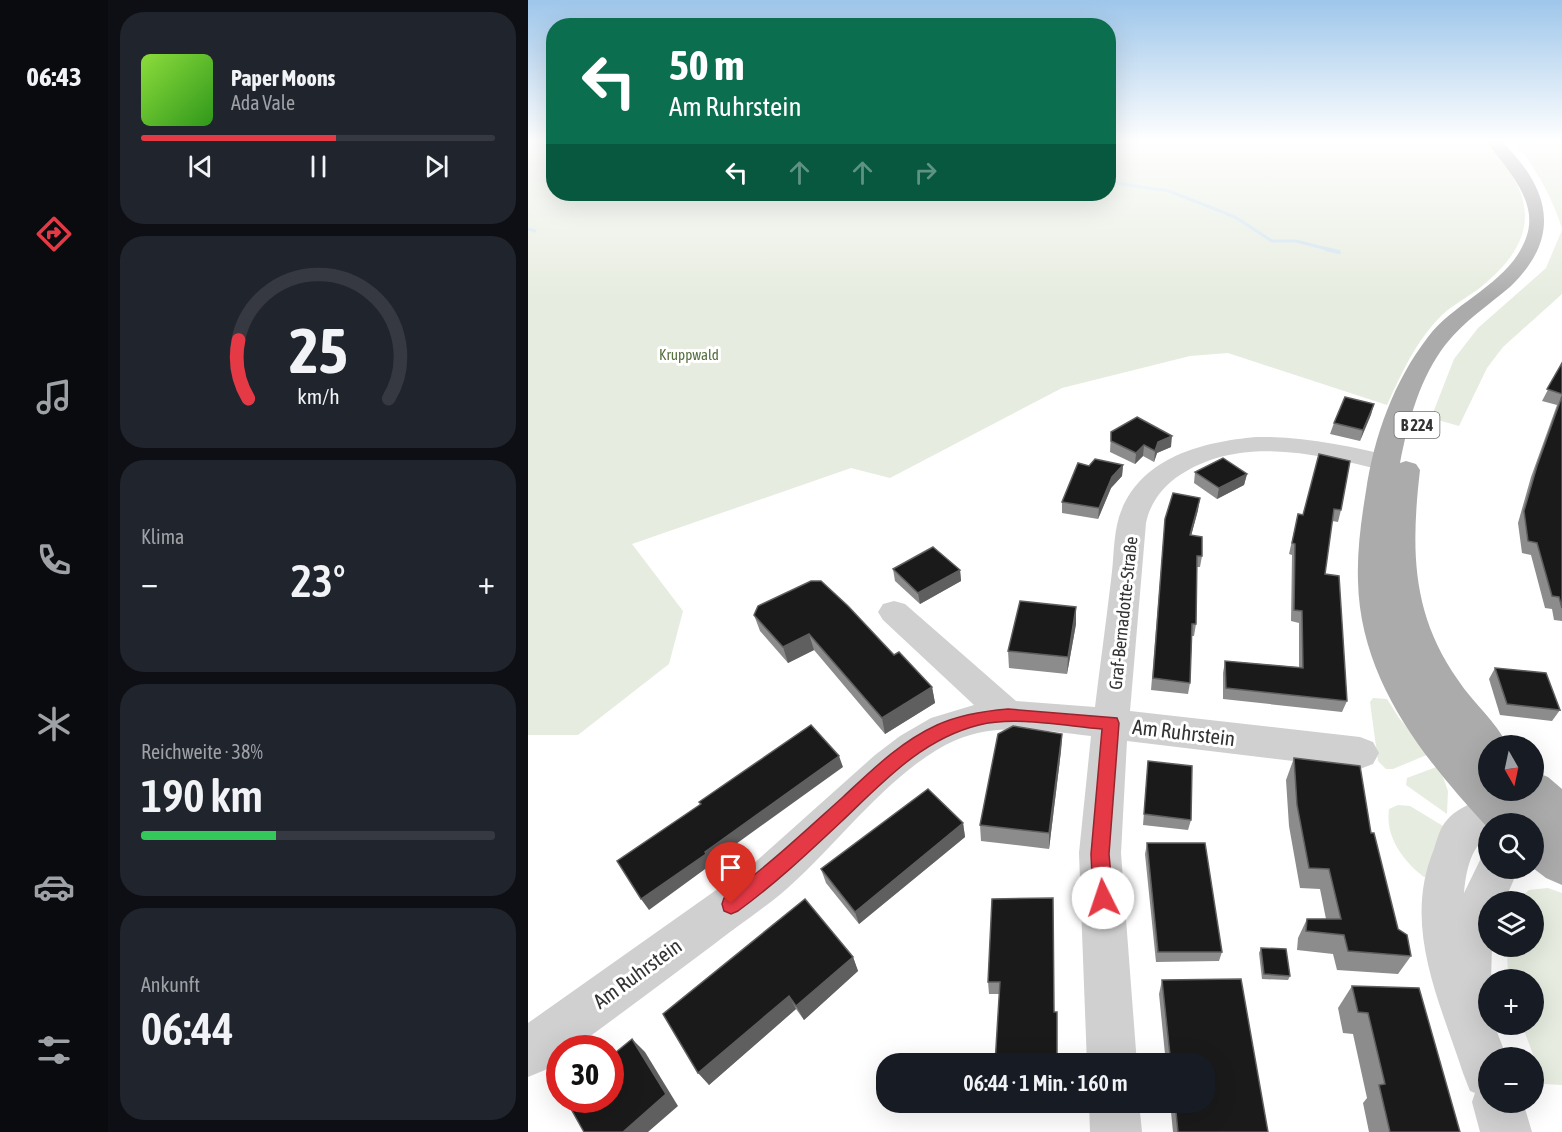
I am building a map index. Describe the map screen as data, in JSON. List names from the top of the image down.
{
  "streets": {
    "main road": ["B 224"],
    "street": ["Graf-Bernadotte-Straße", "Am Ruhrstein"]
  },
  "crossings": [
    ["B 224", "Graf-Bernadotte-Straße"],
    ["Graf-Bernadotte-Straße", "Am Ruhrstein"]
  ],
  "parks": ["Kruppwald"],
  "north": "bottom",
  "page": {
    "tabs": "06:43",
    "turn": ["50 m", "Am Ruhrstein"],
    "song": ["Paper Moons", "Ada Vale"],
    "tile": [
      "Klima",
      ["Reichweite · 38%", "190 km"],
      ["Ankunft", "06:44"]
    ],
    "heat": ["−", "23°", "+"],
    "map_buttons": ["+", "−"],
    "limit": "30",
    "trip": "06:44 · 1 Min. · 160 m",
    "gauge": ["25", "km/h"]
  }
}
